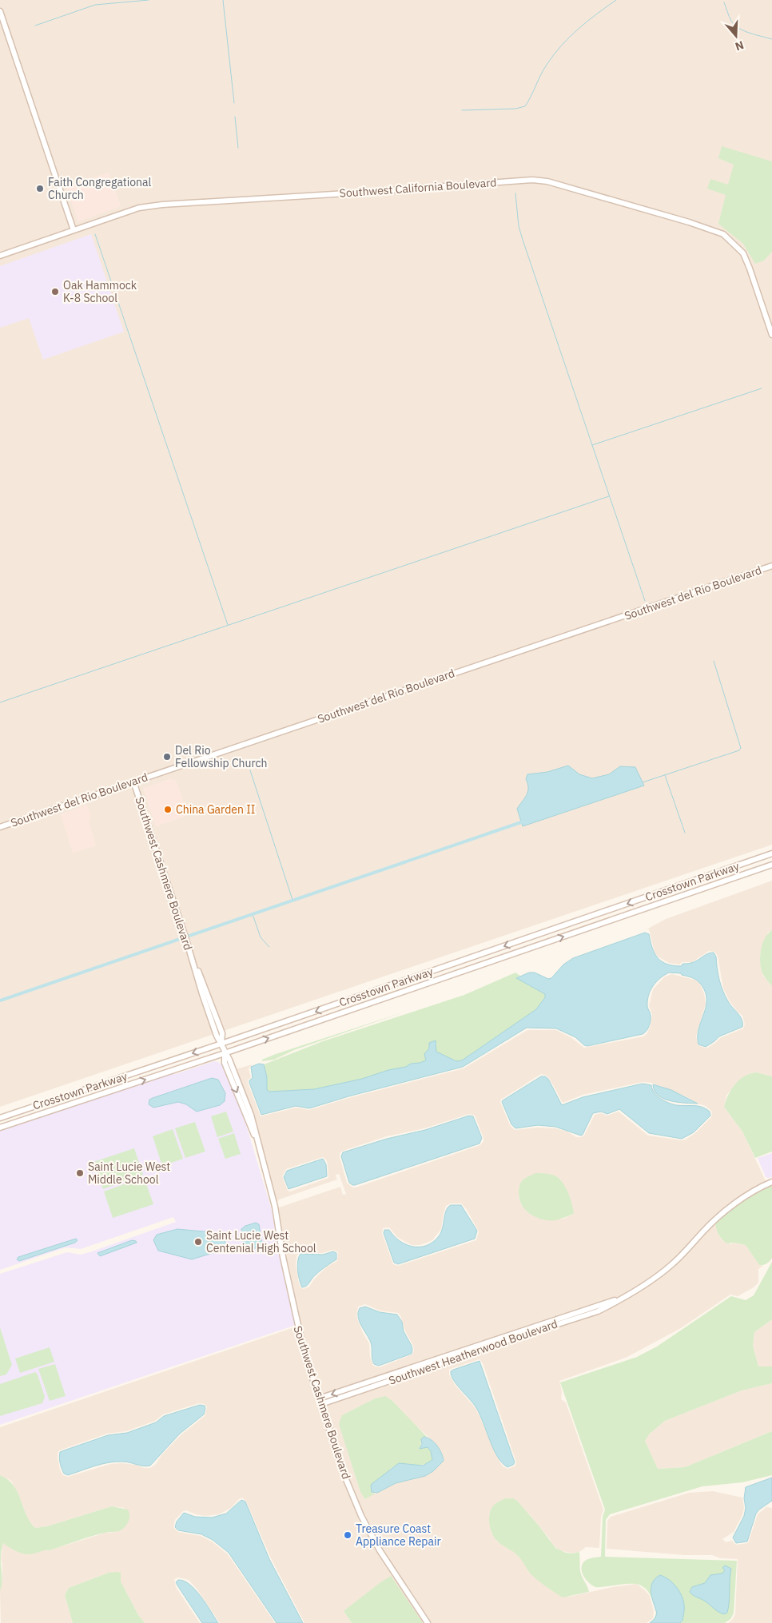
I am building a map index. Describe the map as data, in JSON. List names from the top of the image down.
{
  "streets": {
    "street": [
      "Southwest California Boulevard",
      "Southwest del Rio Boulevard",
      "Southwest Cashmere Boulevard",
      "Crosstown Parkway",
      "Southwest Heatherwood Boulevard"
    ]
  },
  "crossings": [
    ["Southwest del Rio Boulevard", "Southwest Cashmere Boulevard"],
    ["Southwest Cashmere Boulevard", "Crosstown Parkway"],
    ["Southwest Cashmere Boulevard", "Southwest Heatherwood Boulevard"]
  ],
  "places": [
    "Faith Congregational Church",
    "Oak Hammock K-8 School",
    "Del Rio Fellowship Church",
    "China Garden II",
    "Saint Lucie West Middle School",
    "Saint Lucie West Centenial High School",
    "Treasure Coast Appliance Repair"
  ],
  "north": "bottom"
}
